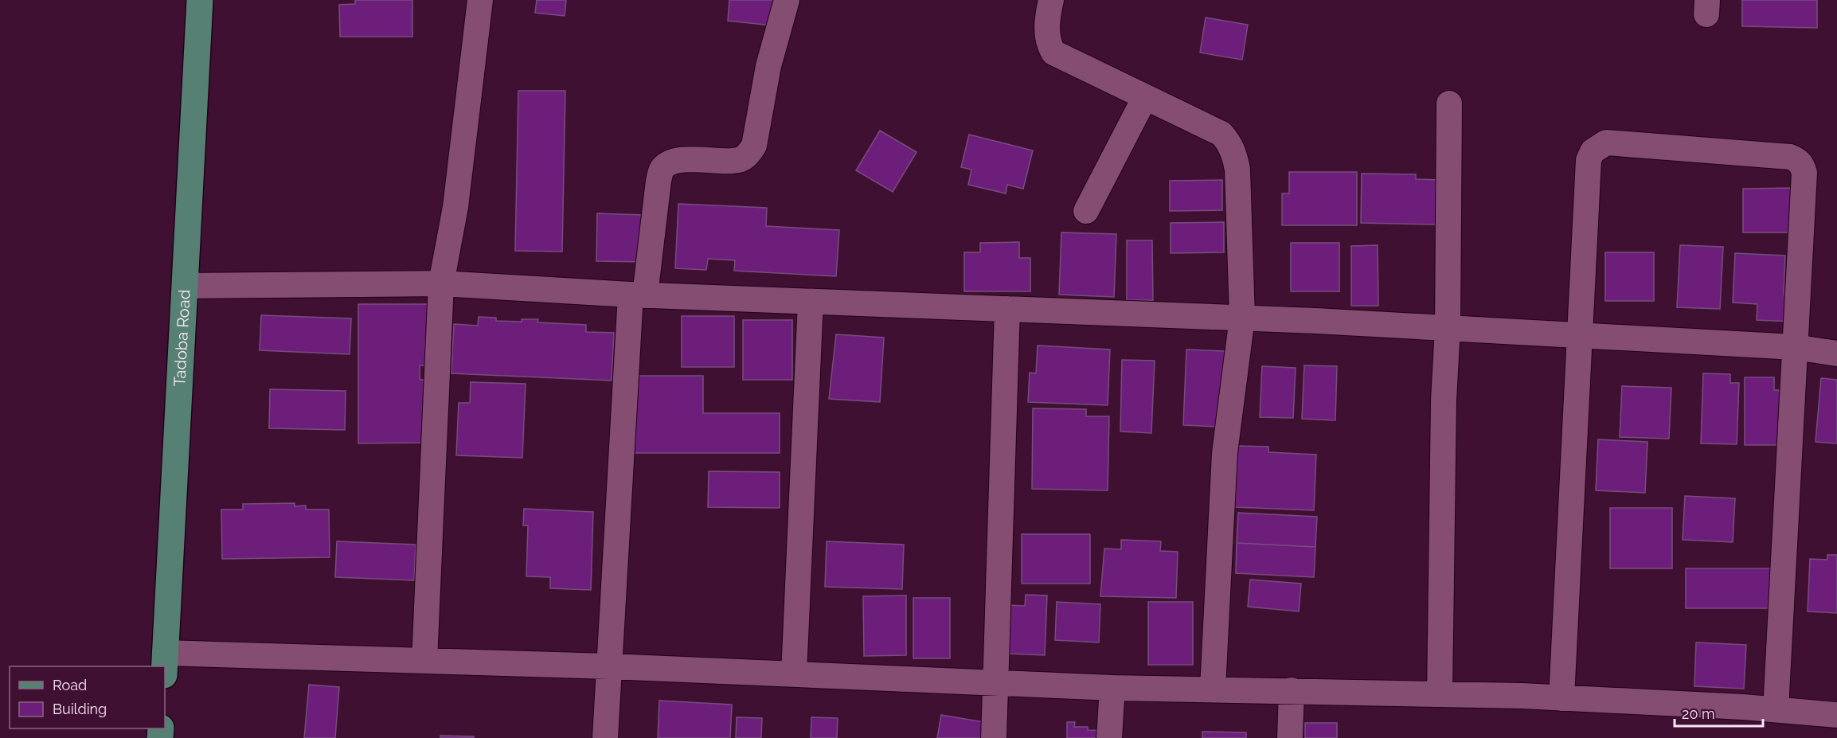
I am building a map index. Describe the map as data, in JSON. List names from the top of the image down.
{
  "streets": {
    "main road": ["Tadoba Road"]
  },
  "legend": ["Road", "Building"],
  "scale_bar": "20 m"
}
